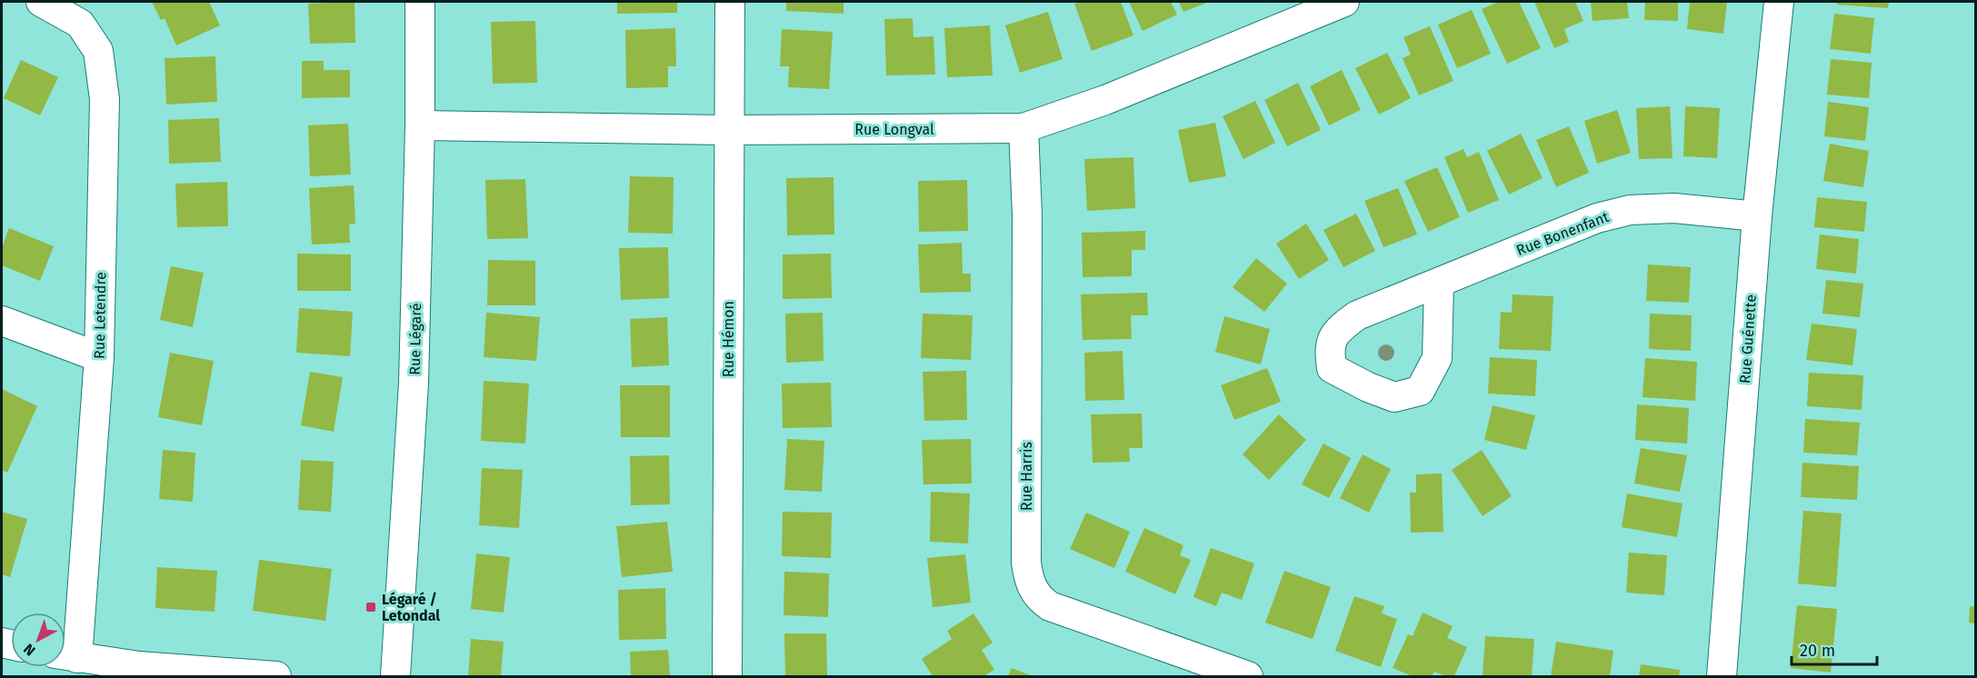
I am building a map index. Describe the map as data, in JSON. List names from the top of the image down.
{
  "streets": {
    "street": [
      "Rue Longval",
      "Rue Bonenfant",
      "Rue Letendre",
      "Rue Légaré",
      "Rue Hémon",
      "Rue Guénette",
      "Rue Harris"
    ]
  },
  "crossings": [
    ["Rue Longval", "Rue Légaré"],
    ["Rue Longval", "Rue Hémon"],
    ["Rue Longval", "Rue Harris"],
    ["Rue Bonenfant", "Rue Guénette"]
  ],
  "places": {
    "transit": ["Légaré / Letondal"]
  },
  "scale_bar": "20 m",
  "north": "bottom left"
}
